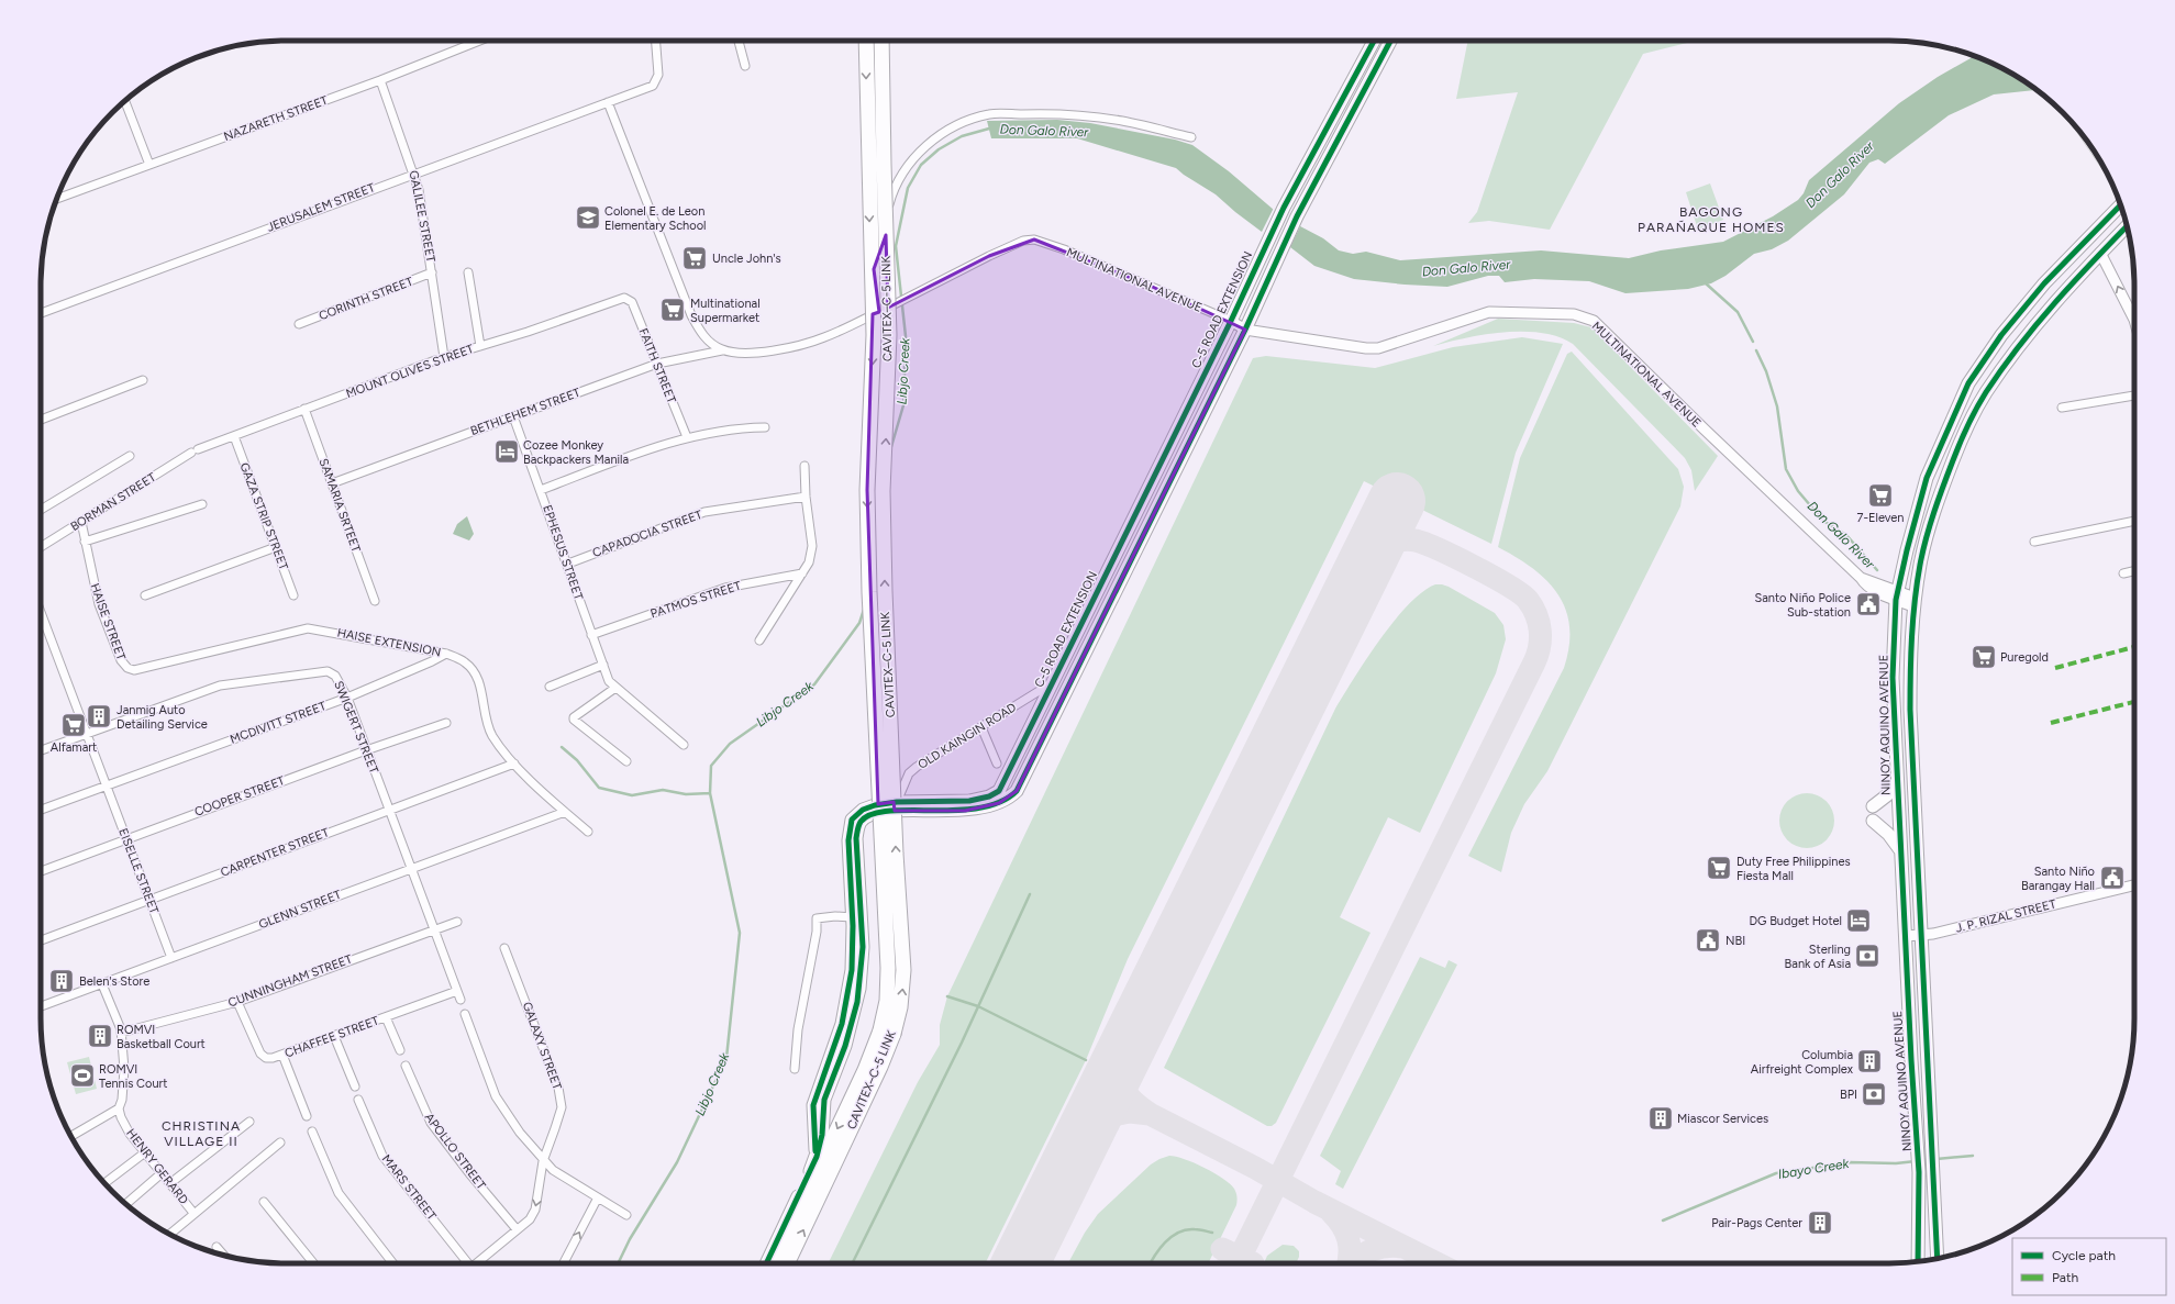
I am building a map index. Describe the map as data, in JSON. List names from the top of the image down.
{
  "streets": {
    "highway": ["CAVITEX–C-5 LINK"],
    "main road": ["C-5 ROAD EXTENSION", "NINOY AQUINO AVENUE"],
    "street": [
      "NAZARETH STREET",
      "JERUSALEM STREET",
      "GALILEE STREET",
      "MULTINATIONAL AVENUE",
      "CORINTH STREET",
      "FAITH STREET",
      "MOUNT OLIVES STREET",
      "BETHLEHEM STREET",
      "BORMAN STREET",
      "SAMARIA SRTEET",
      "GAZA STRIP STREET",
      "CAPADOCIA STREET",
      "EPHESUS STREET",
      "PATMOS STREET",
      "HAISE STREET",
      "HAISE EXTENSION",
      "MCDIVITT STREET",
      "SWIGERT STREET",
      "OLD KAINGIN ROAD",
      "COOPER STREET",
      "CARPENTER STREET",
      "EISELLE STREET",
      "GLENN STREET",
      "J. P. RIZAL STREET",
      "CUNNINGHAM STREET",
      "CHAFFEE STREET",
      "GALAXY STREET",
      "APOLLO STREET",
      "HENRY GERARD",
      "MARS STREET"
    ]
  },
  "crossings": [
    ["NAZARETH STREET", "GALILEE STREET"],
    ["JERUSALEM STREET", "GALILEE STREET"],
    ["GALILEE STREET", "CORINTH STREET"],
    ["GALILEE STREET", "MOUNT OLIVES STREET"],
    ["MULTINATIONAL AVENUE", "C-5 ROAD EXTENSION"],
    ["MULTINATIONAL AVENUE", "BETHLEHEM STREET"],
    ["MULTINATIONAL AVENUE", "NINOY AQUINO AVENUE"],
    ["C-5 ROAD EXTENSION", "OLD KAINGIN ROAD"],
    ["FAITH STREET", "MOUNT OLIVES STREET"],
    ["FAITH STREET", "BETHLEHEM STREET"],
    ["MOUNT OLIVES STREET", "BORMAN STREET"],
    ["MOUNT OLIVES STREET", "SAMARIA SRTEET"],
    ["MOUNT OLIVES STREET", "GAZA STRIP STREET"],
    ["BETHLEHEM STREET", "SAMARIA SRTEET"],
    ["BETHLEHEM STREET", "EPHESUS STREET"],
    ["BORMAN STREET", "HAISE STREET"],
    ["CAPADOCIA STREET", "EPHESUS STREET"],
    ["EPHESUS STREET", "PATMOS STREET"],
    ["HAISE STREET", "HAISE EXTENSION"],
    ["HAISE EXTENSION", "MCDIVITT STREET"],
    ["HAISE EXTENSION", "CARPENTER STREET"],
    ["HAISE EXTENSION", "GLENN STREET"],
    ["MCDIVITT STREET", "SWIGERT STREET"],
    ["MCDIVITT STREET", "EISELLE STREET"],
    ["NINOY AQUINO AVENUE", "J. P. RIZAL STREET"],
    ["SWIGERT STREET", "COOPER STREET"],
    ["SWIGERT STREET", "CARPENTER STREET"],
    ["SWIGERT STREET", "EISELLE STREET"],
    ["SWIGERT STREET", "GLENN STREET"],
    ["SWIGERT STREET", "CUNNINGHAM STREET"],
    ["SWIGERT STREET", "CHAFFEE STREET"],
    ["COOPER STREET", "EISELLE STREET"],
    ["CARPENTER STREET", "EISELLE STREET"],
    ["EISELLE STREET", "GLENN STREET"],
    ["CUNNINGHAM STREET", "CHAFFEE STREET"],
    ["GALAXY STREET", "APOLLO STREET"]
  ],
  "districts": ["BAGONG PARAÑAQUE HOMES", "CHRISTINA VILLAGE II"],
  "water": ["Don Galo River", "Libjo Creek", "Ibayo Creek"],
  "places": {
    "school or university": ["Colonel E. de Leon Elementary School"],
    "supermarket": [
      "Uncle John's",
      "Multinational Supermarket",
      "7-Eleven",
      "Puregold",
      "Alfamart",
      "Duty Free Philippines Fiesta Mall"
    ],
    "hotel": ["Cozee Monkey Backpackers Manila", "DG Budget Hotel"],
    "public building": ["Santo Niño Police Sub-station", "Santo Niño Barangay Hall", "NBI"],
    "building": [
      "Janmig Auto Detailing Service",
      "Belen's Store",
      "ROMVI Basketball Court",
      "Columbia Airfreight Complex",
      "Miascor Services",
      "Pair-Pags Center"
    ],
    "bank": ["Sterling Bank of Asia", "BPI"],
    "sports": ["ROMVI Tennis Court"]
  },
  "legend": ["Cycle path", "Path"]
}
